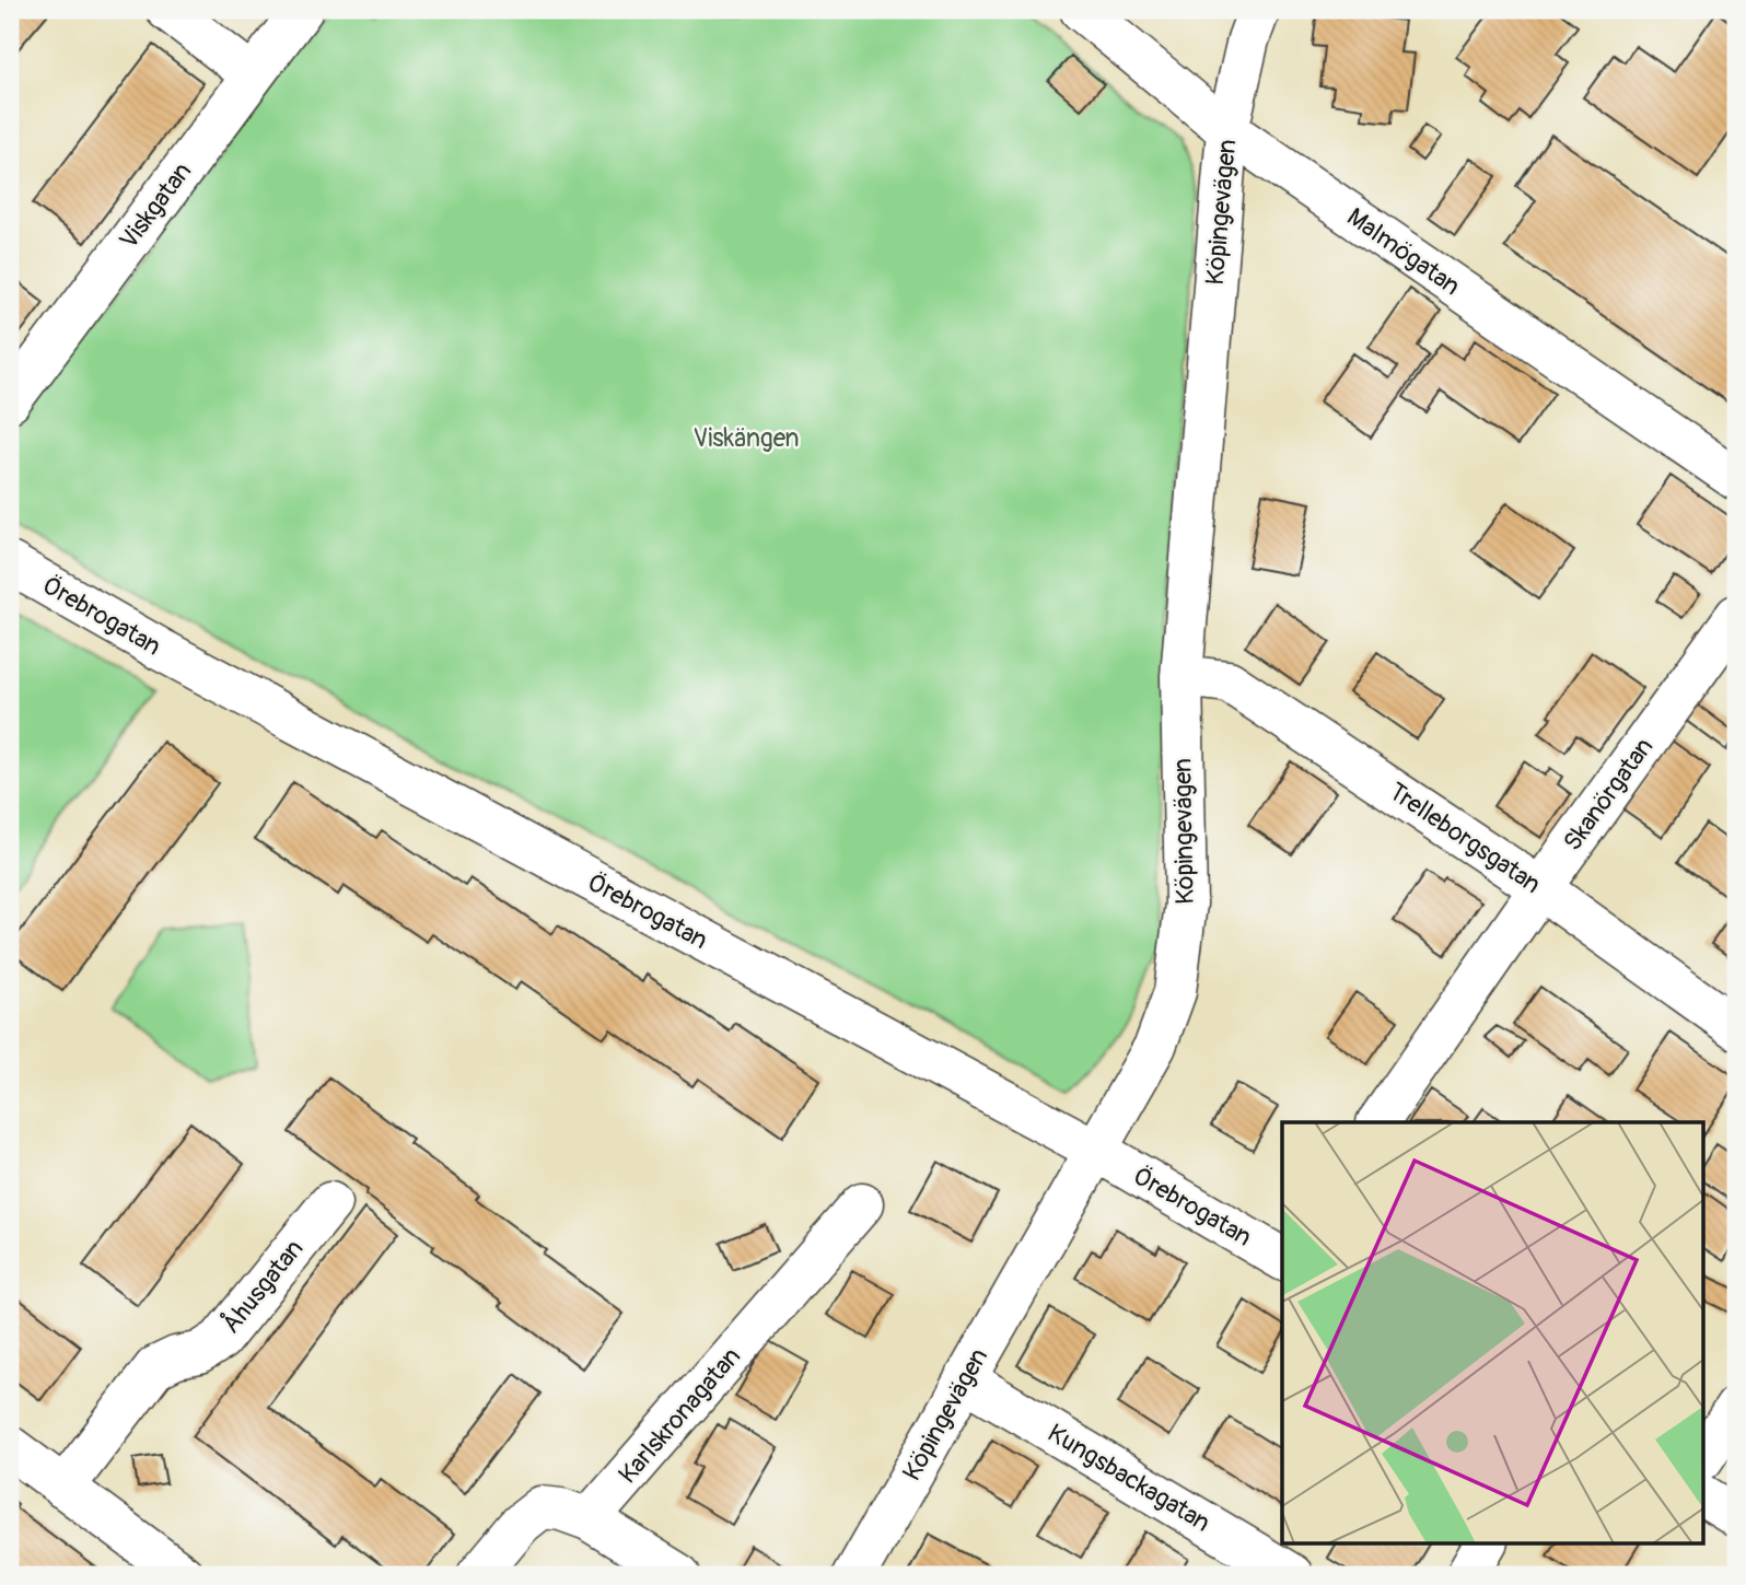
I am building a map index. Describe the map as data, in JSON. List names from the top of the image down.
{
  "streets": {
    "street": [
      "Viskgatan",
      "Köpingevägen",
      "Malmögatan",
      "Örebrogatan",
      "Skanörgatan",
      "Trelleborgsgatan",
      "Åhusgatan",
      "Karlskronagatan",
      "Kungsbackagatan"
    ]
  },
  "crossings": [
    ["Köpingevägen", "Malmögatan"],
    ["Köpingevägen", "Örebrogatan"],
    ["Köpingevägen", "Trelleborgsgatan"],
    ["Köpingevägen", "Kungsbackagatan"],
    ["Skanörgatan", "Trelleborgsgatan"]
  ],
  "parks": ["Viskängen"]
}
